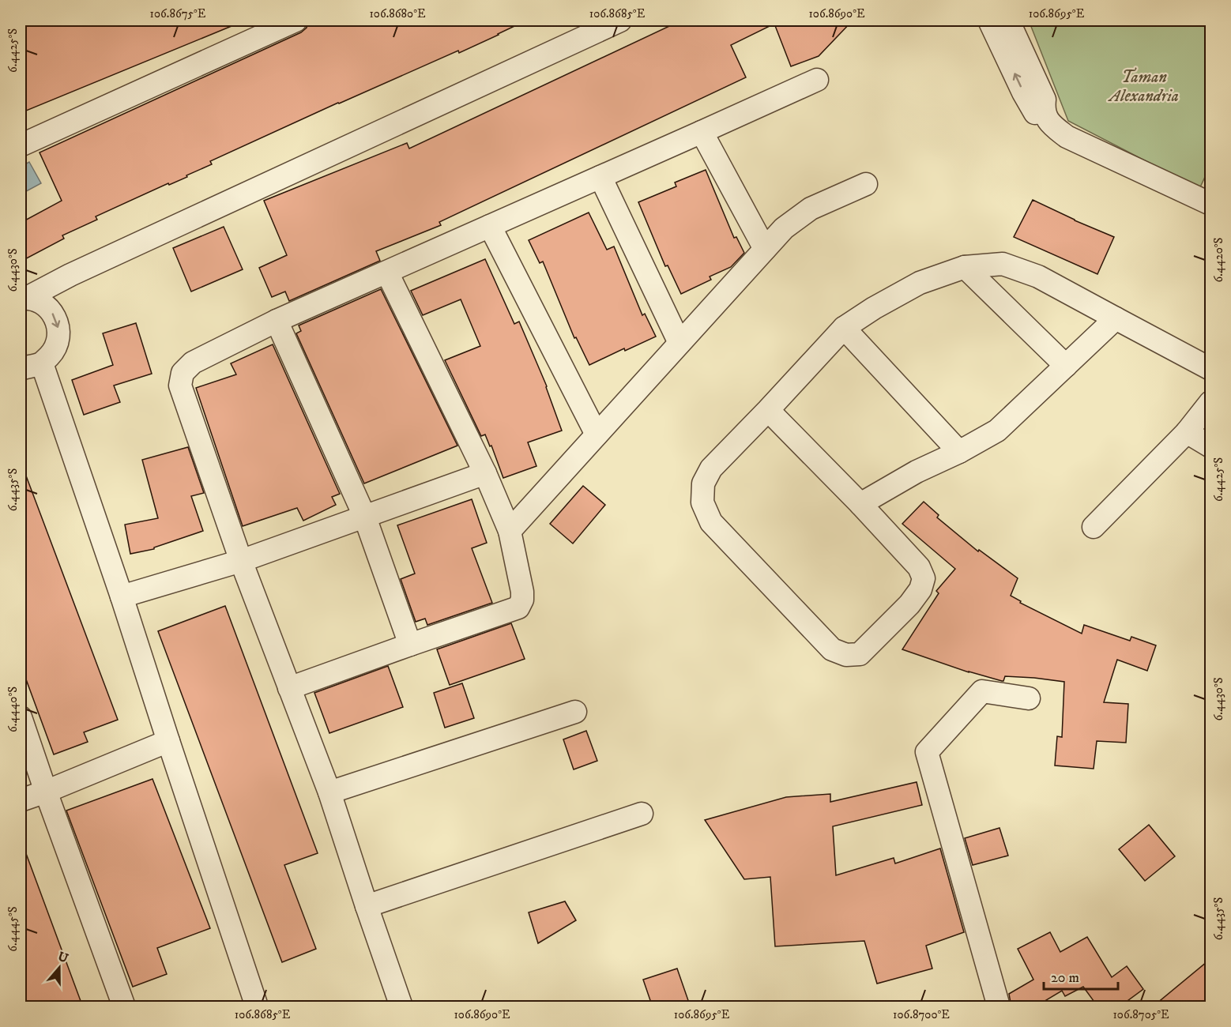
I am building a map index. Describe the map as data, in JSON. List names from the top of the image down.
{
  "parks": ["Taman Alexandria"],
  "scale_bar": "20 m",
  "north": "top",
  "coordinates": [
    "106.8675°E",
    "106.8680°E",
    "106.8685°E",
    "106.8690°E",
    "106.8695°E",
    "6.4425°S",
    "6.4420°S",
    "6.4430°S",
    "6.4435°S",
    "6.4440°S",
    "6.4445°S",
    "106.8700°E",
    "106.8705°E"
  ]
}
